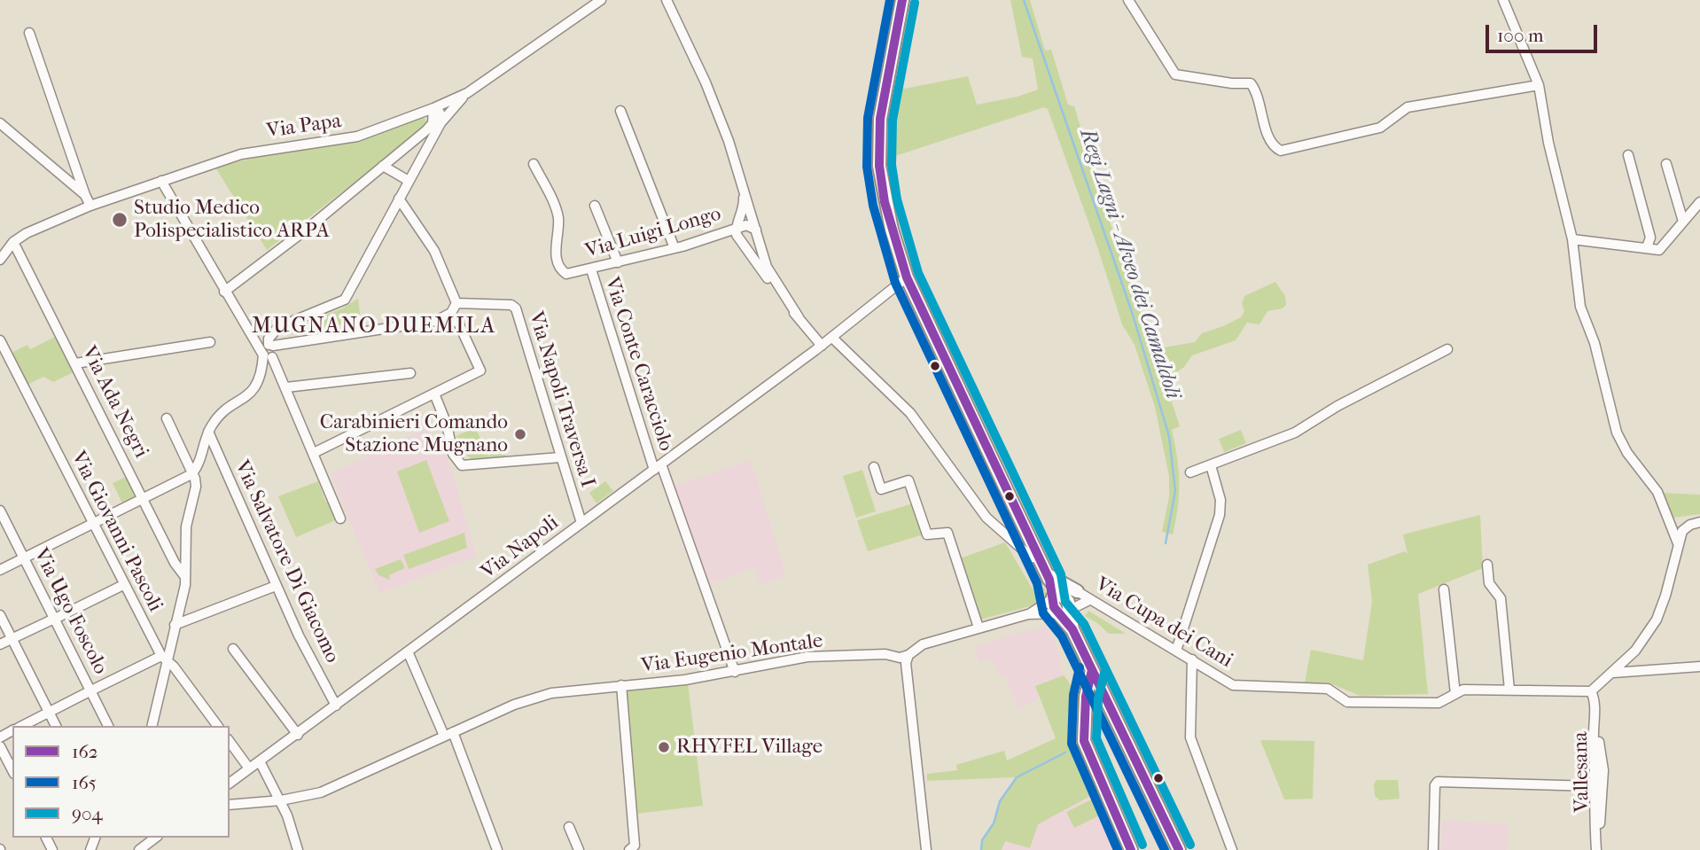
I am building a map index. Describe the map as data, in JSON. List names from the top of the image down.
{
  "streets": {
    "street": [
      "Via Papa",
      "Via Luigi Longo",
      "Via Conte Caracciolo",
      "Via Napoli Traversa I",
      "Via Ada Negri",
      "Via Giovanni Pascoli",
      "Via Napoli",
      "Via Salvatore Di Giacomo",
      "Via Ugo Foscolo",
      "Via Cupa dei Cani",
      "Via Eugenio Montale",
      "Vallesana"
    ]
  },
  "crossings": [
    ["Via Papa", "Via Ada Negri"],
    ["Via Luigi Longo", "Via Conte Caracciolo"],
    ["Via Conte Caracciolo", "Via Napoli"],
    ["Via Conte Caracciolo", "Via Eugenio Montale"],
    ["Via Napoli Traversa I", "Via Napoli"],
    ["Via Napoli", "Via Salvatore Di Giacomo"],
    ["Via Cupa dei Cani", "Vallesana"]
  ],
  "districts": ["MUGNANO DUEMILA"],
  "water": ["Regi Lagni - Alveo dei Camaldoli"],
  "places": ["Studio Medico Polispecialistico ARPA", "Carabinieri Comando Stazione Mugnano", "RHYFEL Village"],
  "lines": ["transit line 162", "transit line 165", "transit line 904"],
  "legend": ["162", "165", "904"],
  "scale_bar": "100 m"
}
